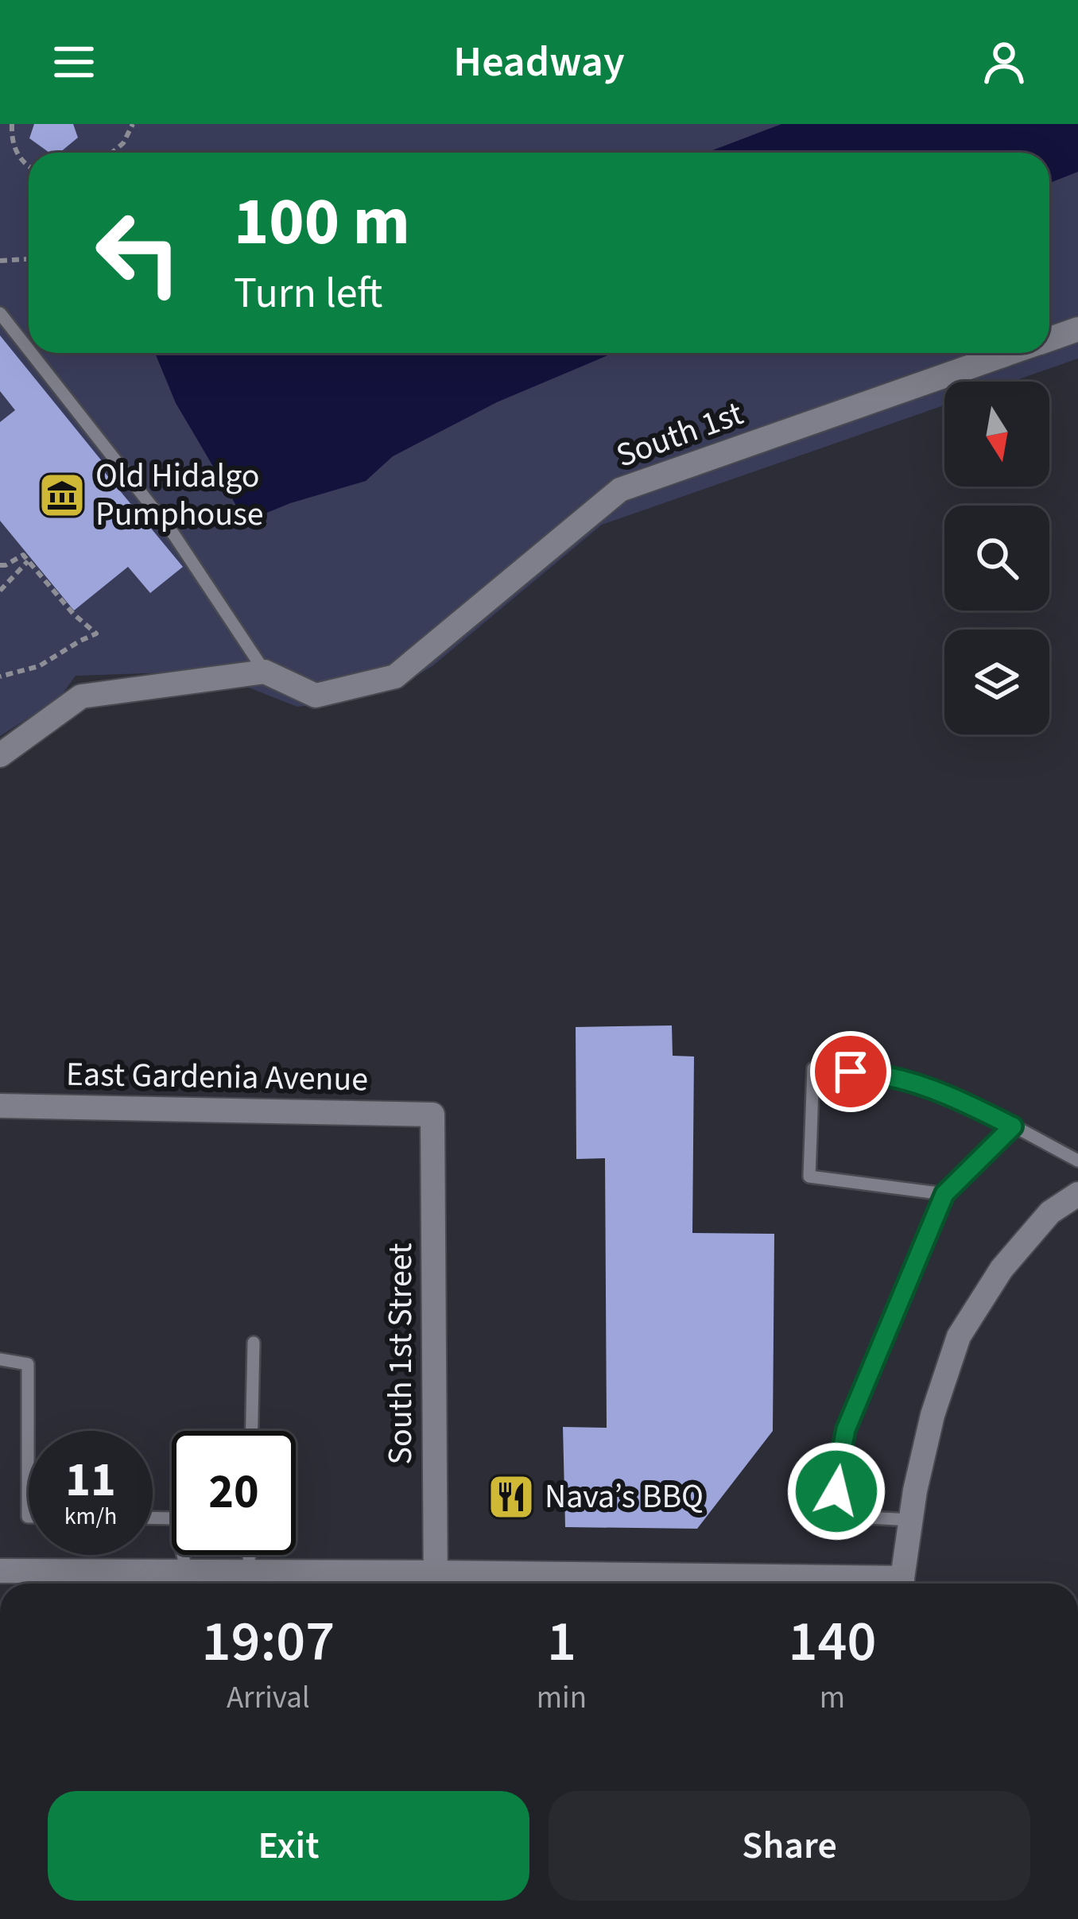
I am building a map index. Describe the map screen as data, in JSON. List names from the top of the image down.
{
  "streets": {
    "street": ["South 1st", "East Gardenia Avenue", "South 1st Street"]
  },
  "crossings": [
    ["East Gardenia Avenue", "South 1st Street"]
  ],
  "places": {
    "museum": ["Old Hidalgo Pumphouse"],
    "restaurant": ["Nava’s BBQ"]
  },
  "north": "bottom",
  "page": {
    "header": "Headway",
    "turn": ["100 m", "Turn left"],
    "speed": "11 km/h",
    "limit": "20",
    "eta": [
      "19:07",
      "Arrival",
      "1",
      "min",
      "140",
      "m"
    ],
    "buttons": ["Exit", "Share"]
  }
}
